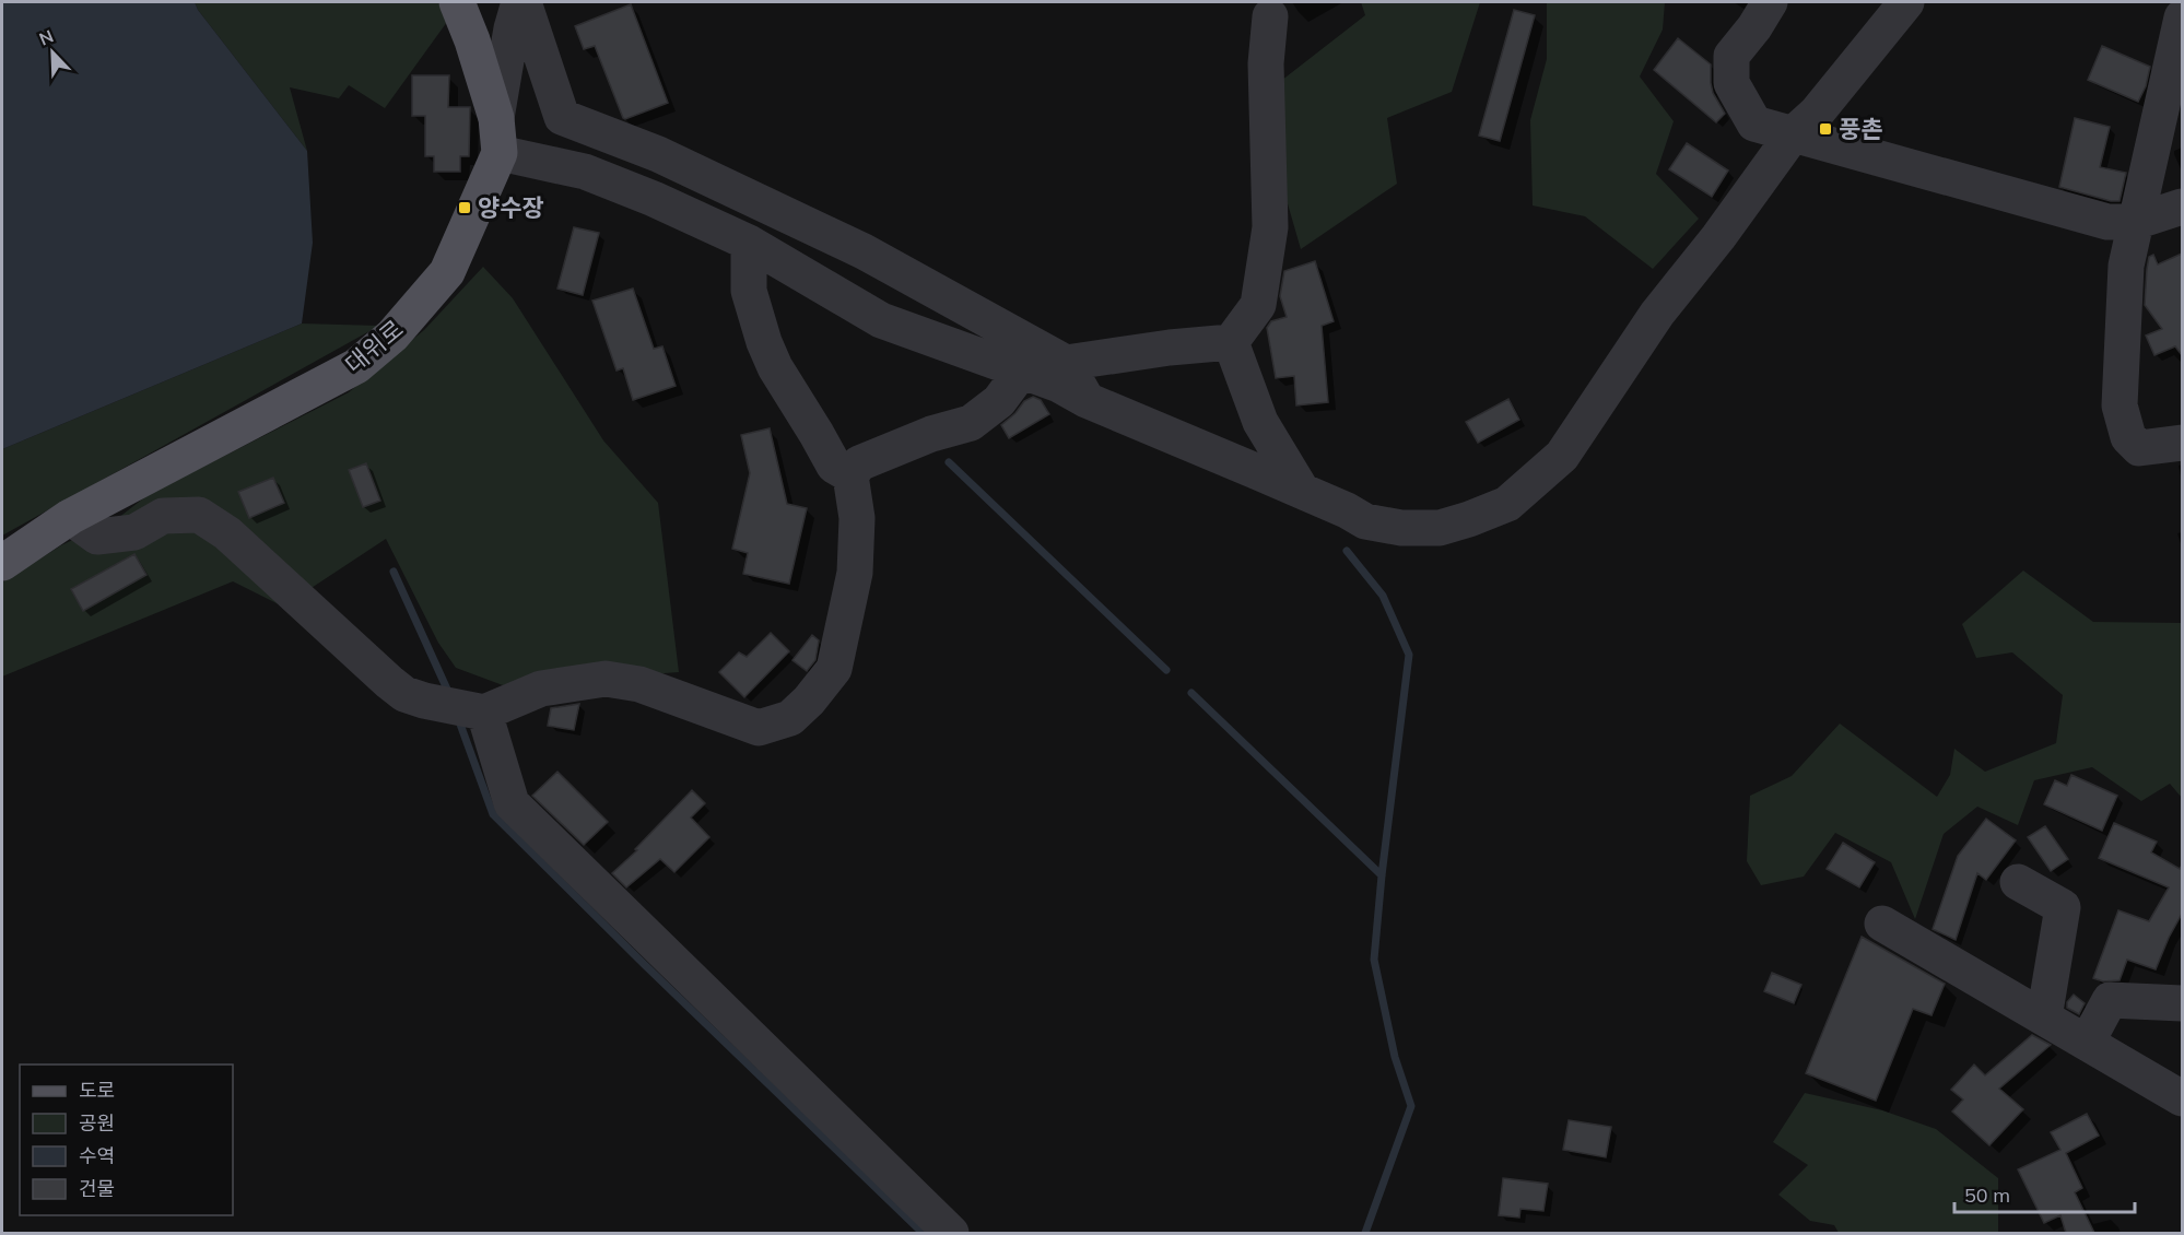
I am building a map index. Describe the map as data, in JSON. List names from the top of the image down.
{
  "streets": {
    "main road": ["대위로"]
  },
  "places": {
    "transit": ["풍촌", "양수장"]
  },
  "legend": [
    "도로",
    "공원",
    "수역",
    "건물"
  ],
  "scale_bar": "50 m",
  "north": "top left"
}
